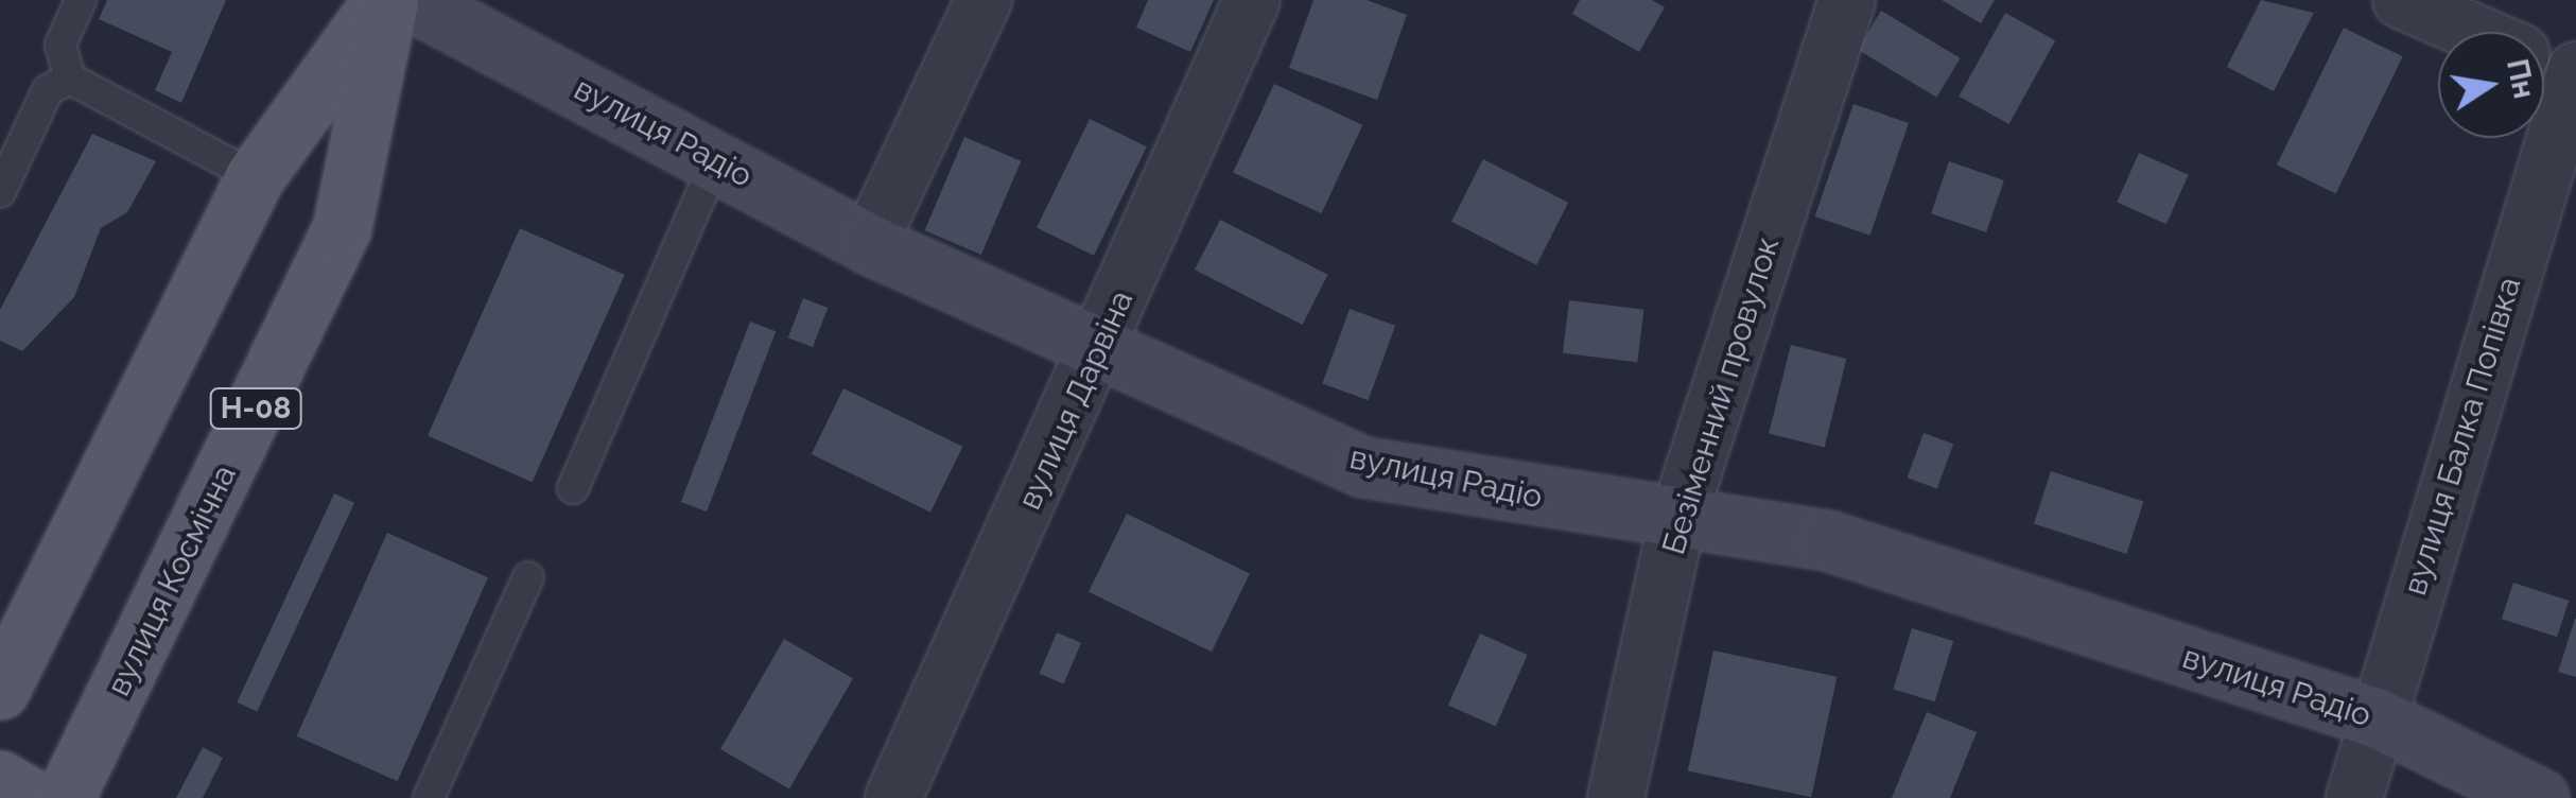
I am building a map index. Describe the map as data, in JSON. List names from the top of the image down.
{
  "streets": {
    "main road": ["Н-08", "вулиця Космічна"],
    "street": [
      "вулиця Радіо",
      "Безіменний провулок",
      "вулиця Дарвіна",
      "вулиця Балка Попівка"
    ]
  },
  "crossings": [
    ["вулиця Радіо", "Безіменний провулок"],
    ["вулиця Радіо", "вулиця Дарвіна"],
    ["вулиця Радіо", "вулиця Балка Попівка"]
  ],
  "north": "right"
}
